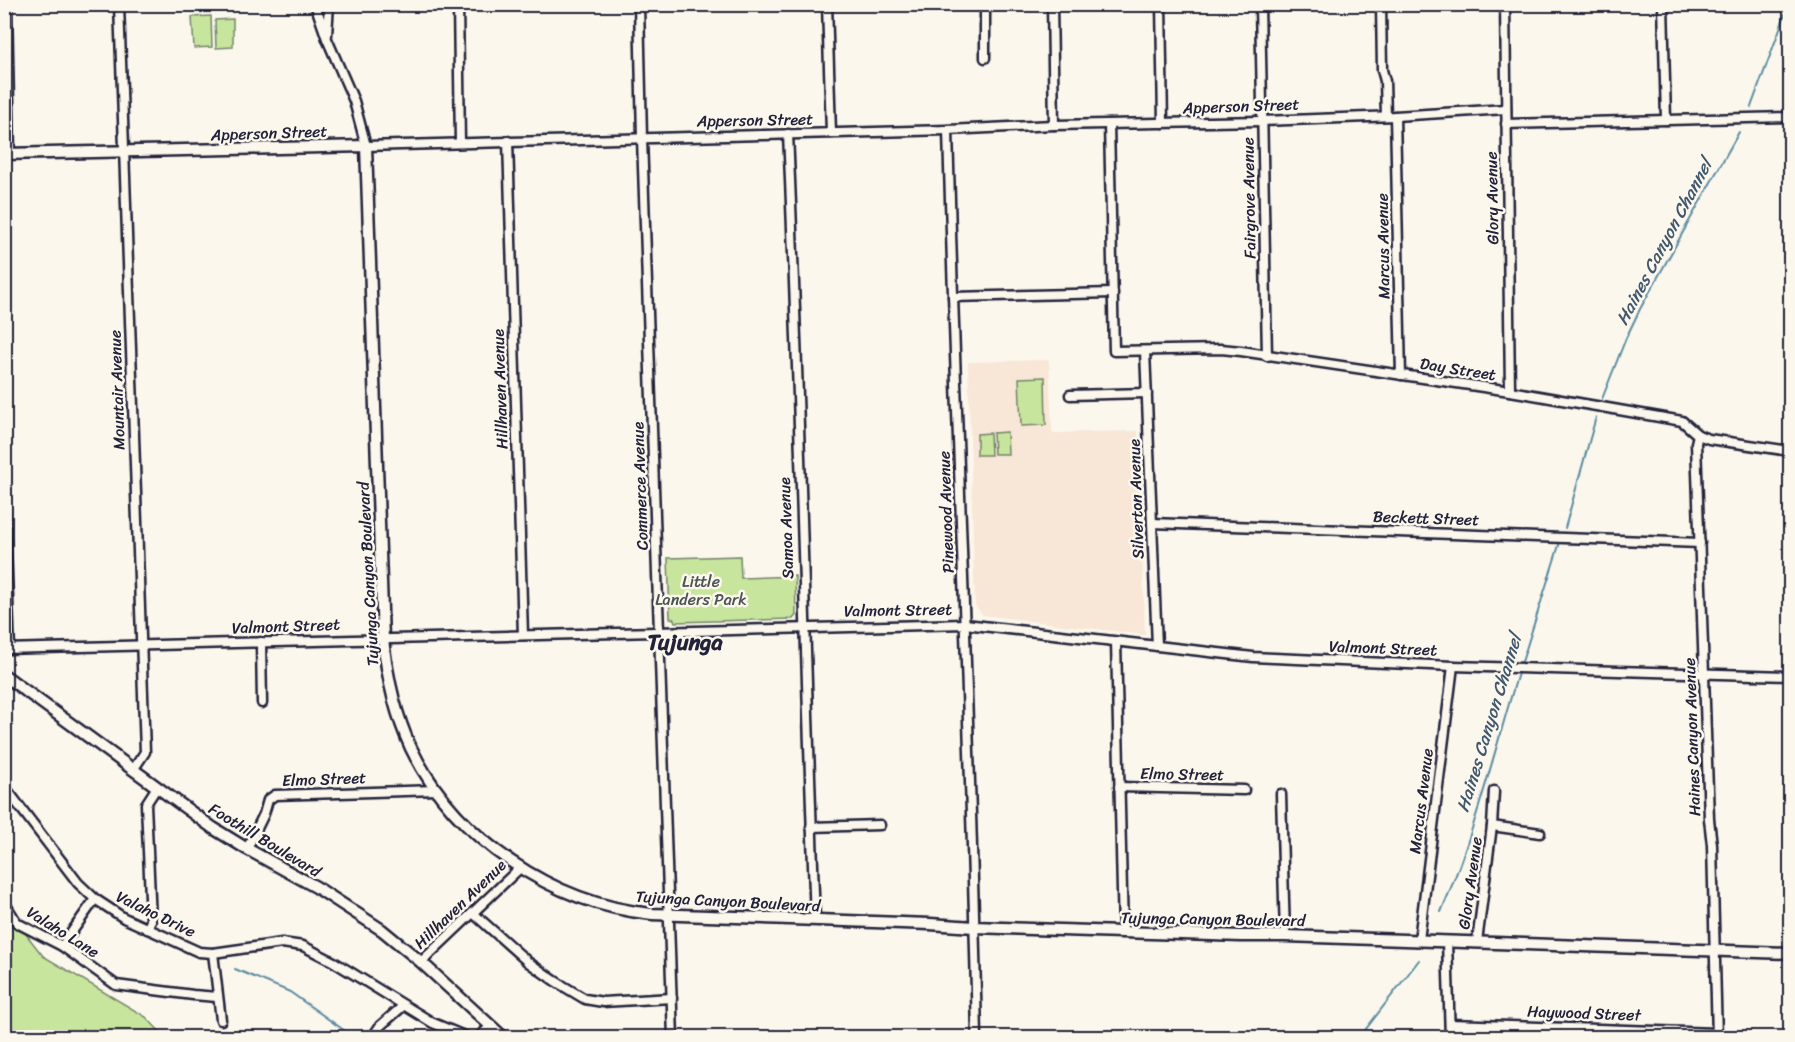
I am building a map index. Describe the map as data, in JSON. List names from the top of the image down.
{
  "streets": {
    "main road": ["Apperson Street", "Tujunga Canyon Boulevard", "Foothill Boulevard"],
    "street": [
      "Fairgrove Avenue",
      "Glory Avenue",
      "Marcus Avenue",
      "Day Street",
      "Hillhaven Avenue",
      "Mountair Avenue",
      "Commerce Avenue",
      "Silverton Avenue",
      "Pinewood Avenue",
      "Beckett Street",
      "Samoa Avenue",
      "Valmont Street",
      "Haines Canyon Avenue",
      "Elmo Street",
      "Valaho Drive",
      "Valaho Lane",
      "Haywood Street"
    ]
  },
  "crossings": [
    ["Apperson Street", "Fairgrove Avenue"],
    ["Apperson Street", "Glory Avenue"],
    ["Apperson Street", "Marcus Avenue"],
    ["Apperson Street", "Hillhaven Avenue"],
    ["Apperson Street", "Mountair Avenue"],
    ["Apperson Street", "Commerce Avenue"],
    ["Apperson Street", "Pinewood Avenue"],
    ["Apperson Street", "Samoa Avenue"],
    ["Apperson Street", "Tujunga Canyon Boulevard"],
    ["Fairgrove Avenue", "Day Street"],
    ["Glory Avenue", "Day Street"],
    ["Glory Avenue", "Tujunga Canyon Boulevard"],
    ["Marcus Avenue", "Day Street"],
    ["Marcus Avenue", "Tujunga Canyon Boulevard"],
    ["Marcus Avenue", "Valmont Street"],
    ["Day Street", "Silverton Avenue"],
    ["Day Street", "Haines Canyon Avenue"],
    ["Hillhaven Avenue", "Tujunga Canyon Boulevard"],
    ["Hillhaven Avenue", "Valmont Street"],
    ["Hillhaven Avenue", "Foothill Boulevard"],
    ["Mountair Avenue", "Valmont Street"],
    ["Mountair Avenue", "Foothill Boulevard"],
    ["Commerce Avenue", "Tujunga Canyon Boulevard"],
    ["Commerce Avenue", "Valmont Street"],
    ["Silverton Avenue", "Beckett Street"],
    ["Silverton Avenue", "Valmont Street"],
    ["Pinewood Avenue", "Tujunga Canyon Boulevard"],
    ["Pinewood Avenue", "Valmont Street"],
    ["Beckett Street", "Haines Canyon Avenue"],
    ["Samoa Avenue", "Tujunga Canyon Boulevard"],
    ["Samoa Avenue", "Valmont Street"],
    ["Tujunga Canyon Boulevard", "Valmont Street"],
    ["Tujunga Canyon Boulevard", "Haines Canyon Avenue"],
    ["Tujunga Canyon Boulevard", "Elmo Street"],
    ["Valmont Street", "Haines Canyon Avenue"],
    ["Haines Canyon Avenue", "Haywood Street"],
    ["Elmo Street", "Foothill Boulevard"]
  ],
  "districts": ["Tujunga"],
  "water": ["Haines Canyon Channel"],
  "parks": ["Little Landers Park"]
}
